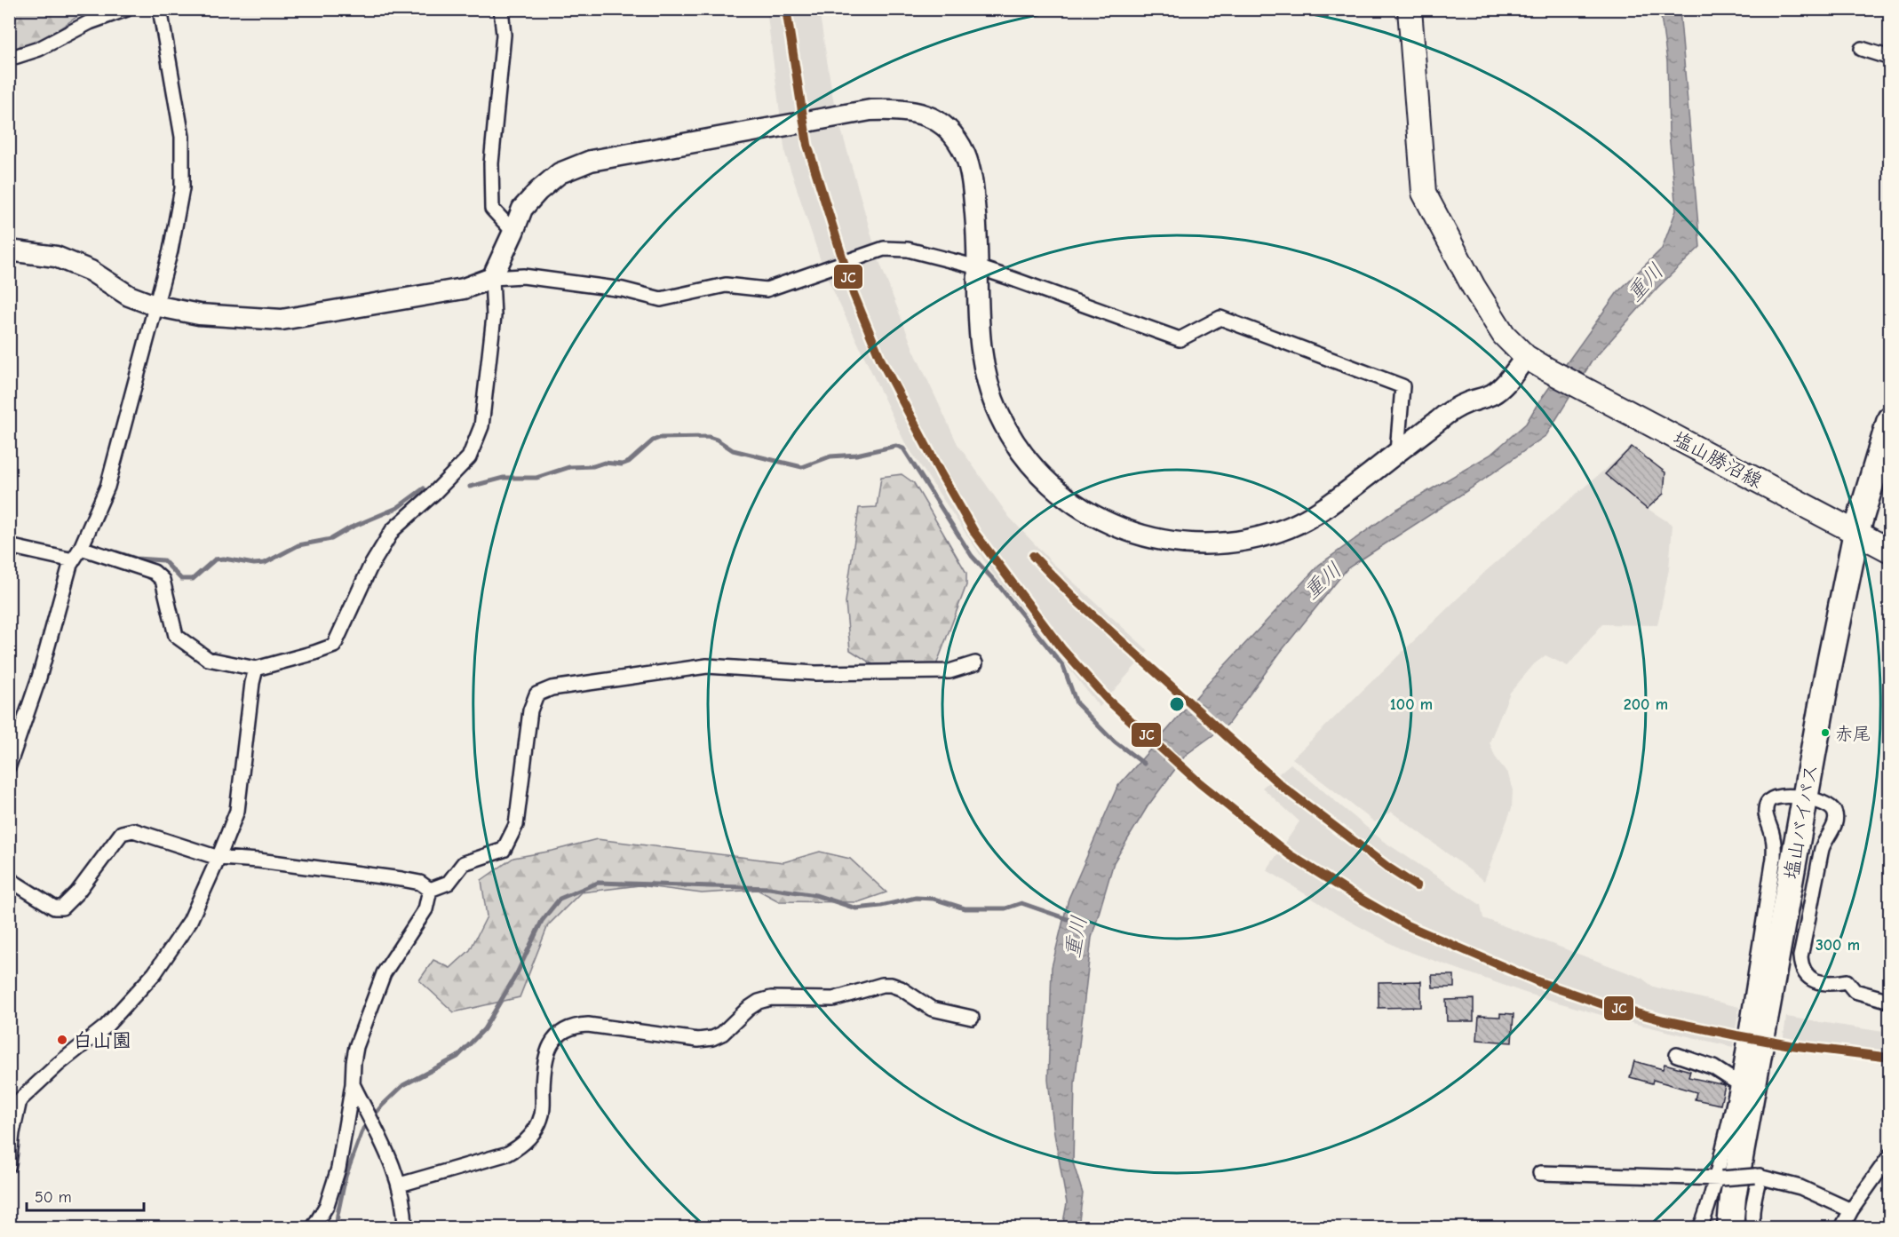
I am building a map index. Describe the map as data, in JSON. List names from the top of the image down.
{
  "streets": {
    "highway": ["塩山バイパス"],
    "main road": ["塩山勝沼線"]
  },
  "crossings": [
    ["塩山勝沼線", "塩山バイパス"]
  ],
  "water": ["重川"],
  "places": ["赤尾", "白山園"],
  "lines": ["transit line JC"],
  "scale_bar": "50 m",
  "rings": ["100 m", "200 m", "300 m"]
}
